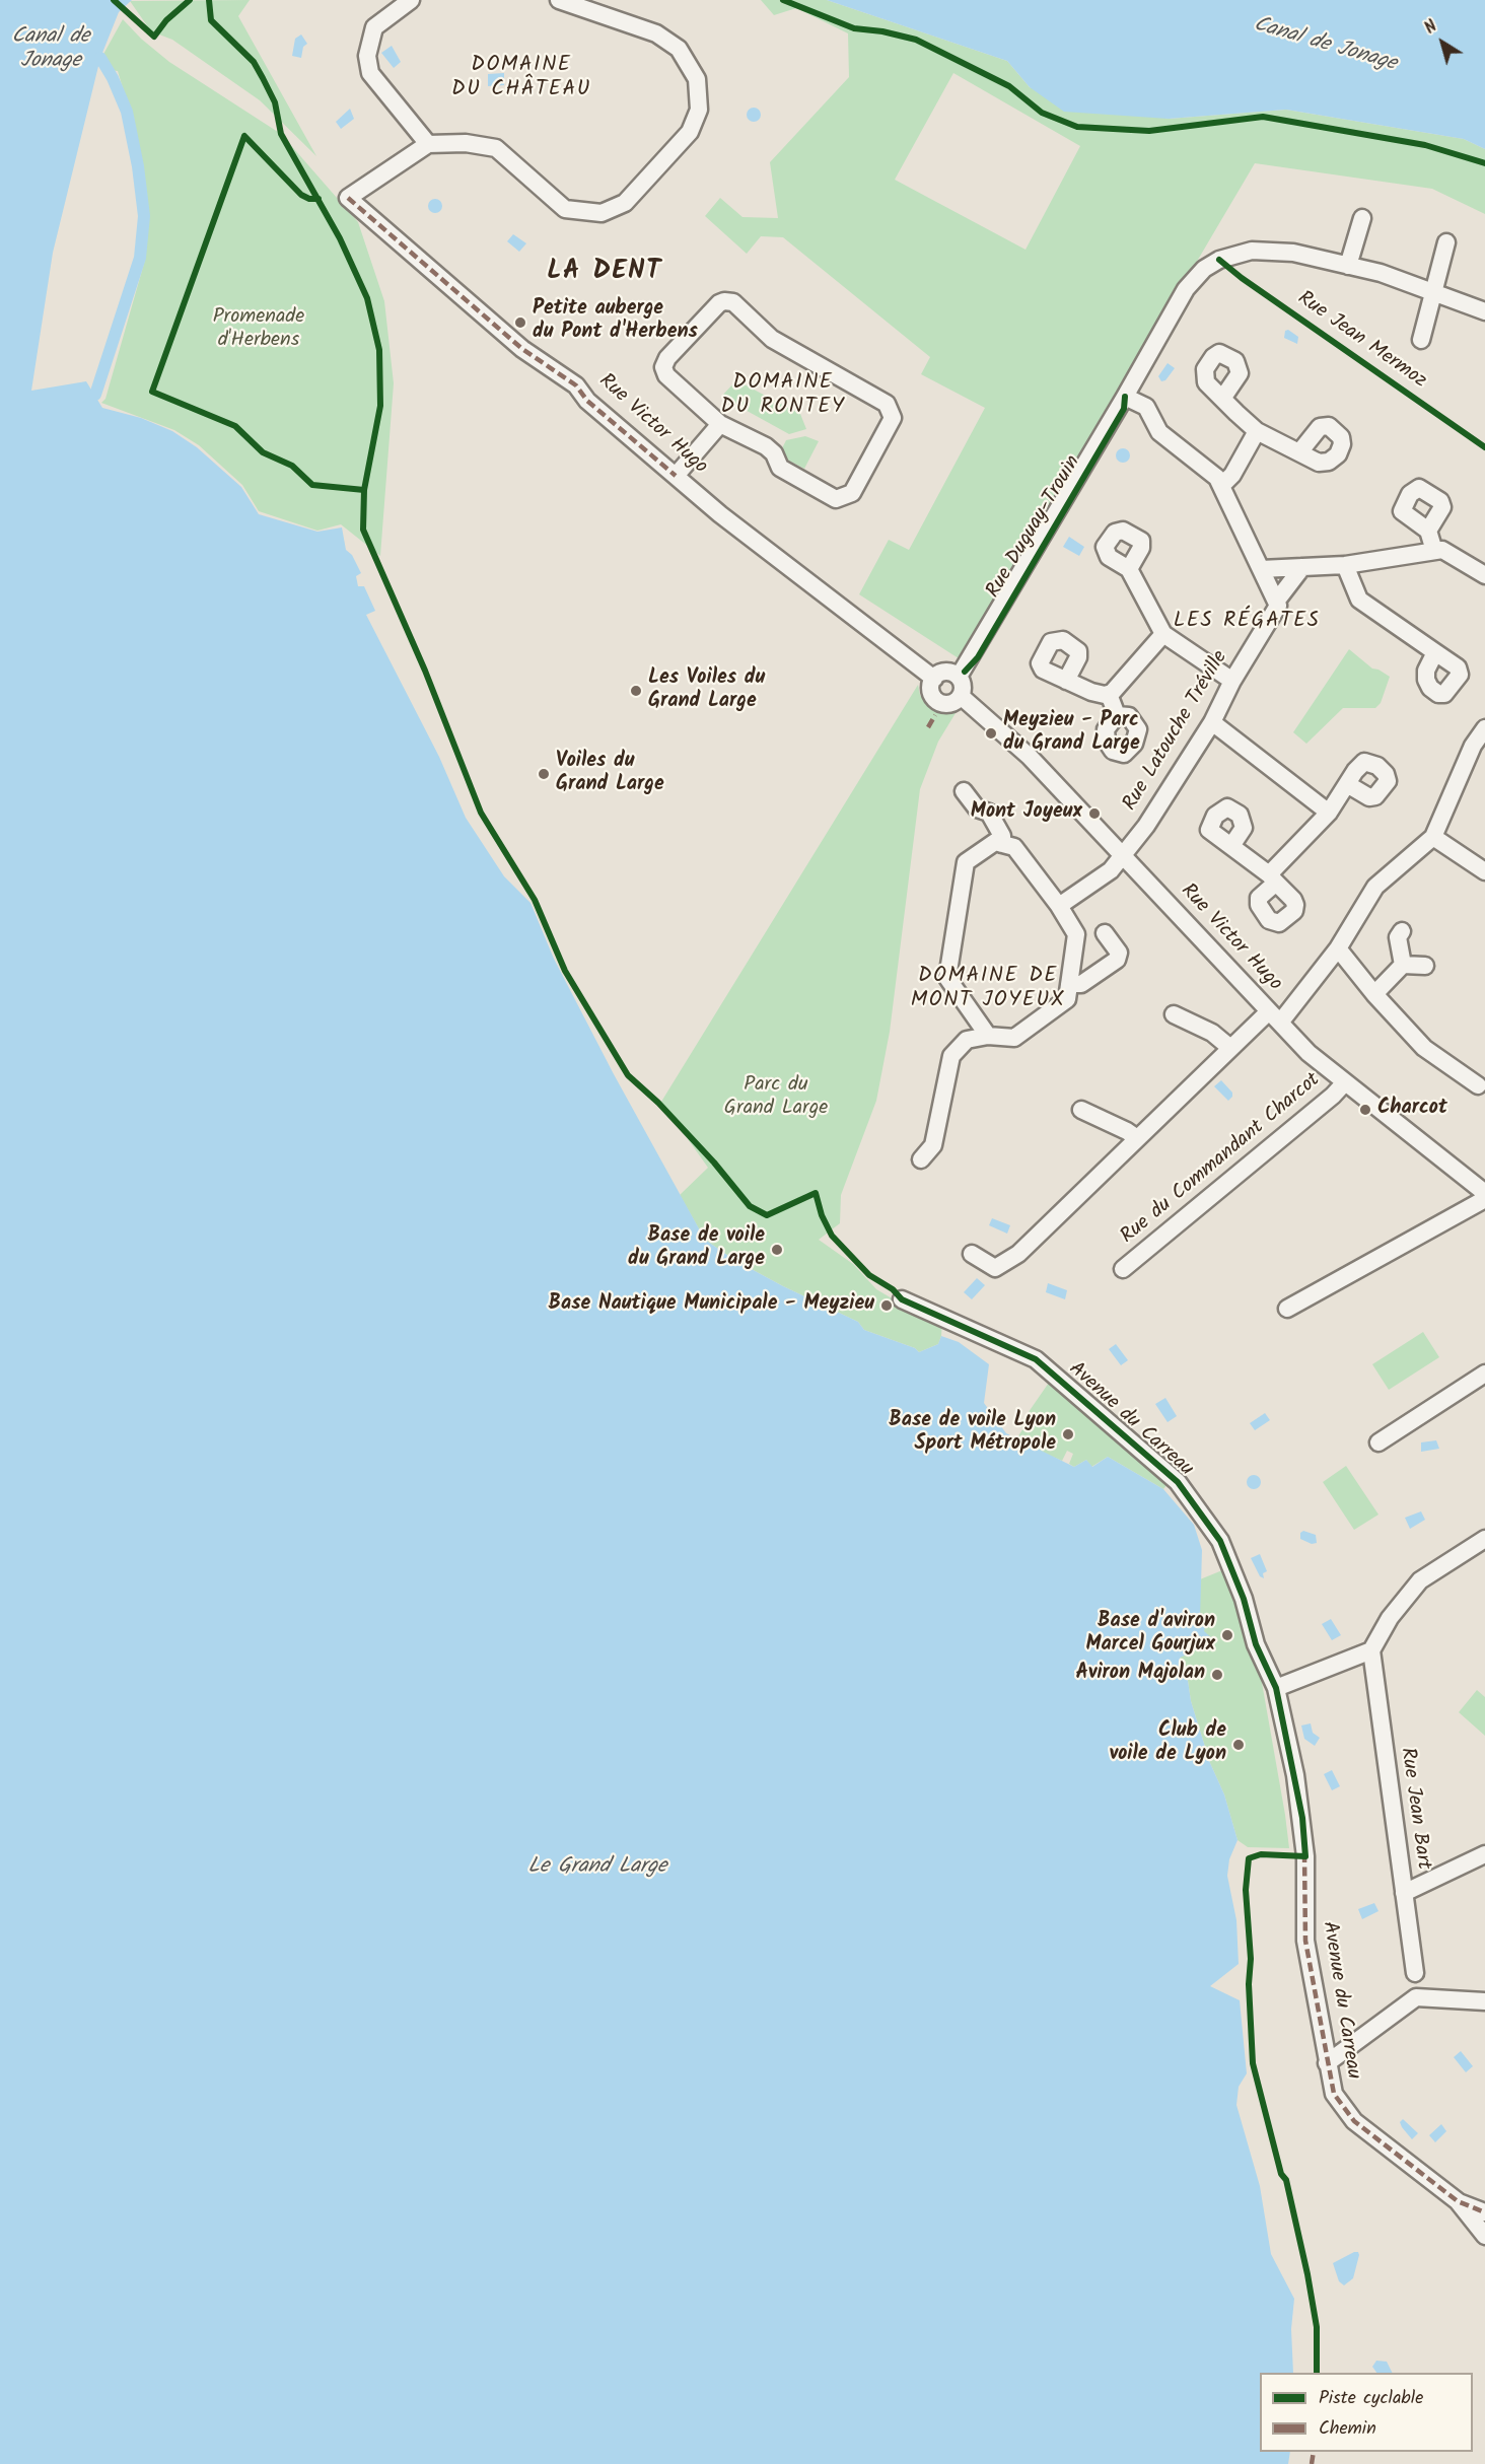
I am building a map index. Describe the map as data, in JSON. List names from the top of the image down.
{
  "streets": {
    "street": [
      "Rue Victor Hugo",
      "Rue Duguay-Trouin",
      "Rue Latouche Tréville",
      "Rue du Commandant Charcot",
      "Avenue du Carreau",
      "Rue Jean Bart"
    ],
    "cycle path": ["Rue Jean Mermoz"]
  },
  "crossings": [
    ["Rue Victor Hugo", "Rue Duguay-Trouin"],
    ["Rue Victor Hugo", "Rue Latouche Tréville"],
    ["Rue Victor Hugo", "Rue du Commandant Charcot"]
  ],
  "districts": [
    "DOMAINE DU CHÂTEAU",
    "LA DENT",
    "DOMAINE DU RONTEY",
    "LES RÉGATES",
    "DOMAINE DE MONT JOYEUX"
  ],
  "water": ["Canal de Jonage", "Le Grand Large"],
  "parks": ["Promenade d'Herbens", "Parc du Grand Large"],
  "places": [
    "Petite auberge du Pont d'Herbens",
    "Les Voiles du Grand Large",
    "Meyzieu - Parc du Grand Large",
    "Voiles du Grand Large",
    "Mont Joyeux",
    "Charcot",
    "Base de voile du Grand Large",
    "Base Nautique Municipale - Meyzieu",
    "Base de voile Lyon Sport Métropole",
    "Base d'aviron Marcel Gourjux",
    "Aviron Majolan",
    "Club de voile de Lyon"
  ],
  "legend": ["Piste cyclable", "Chemin"],
  "north": "top left"
}
